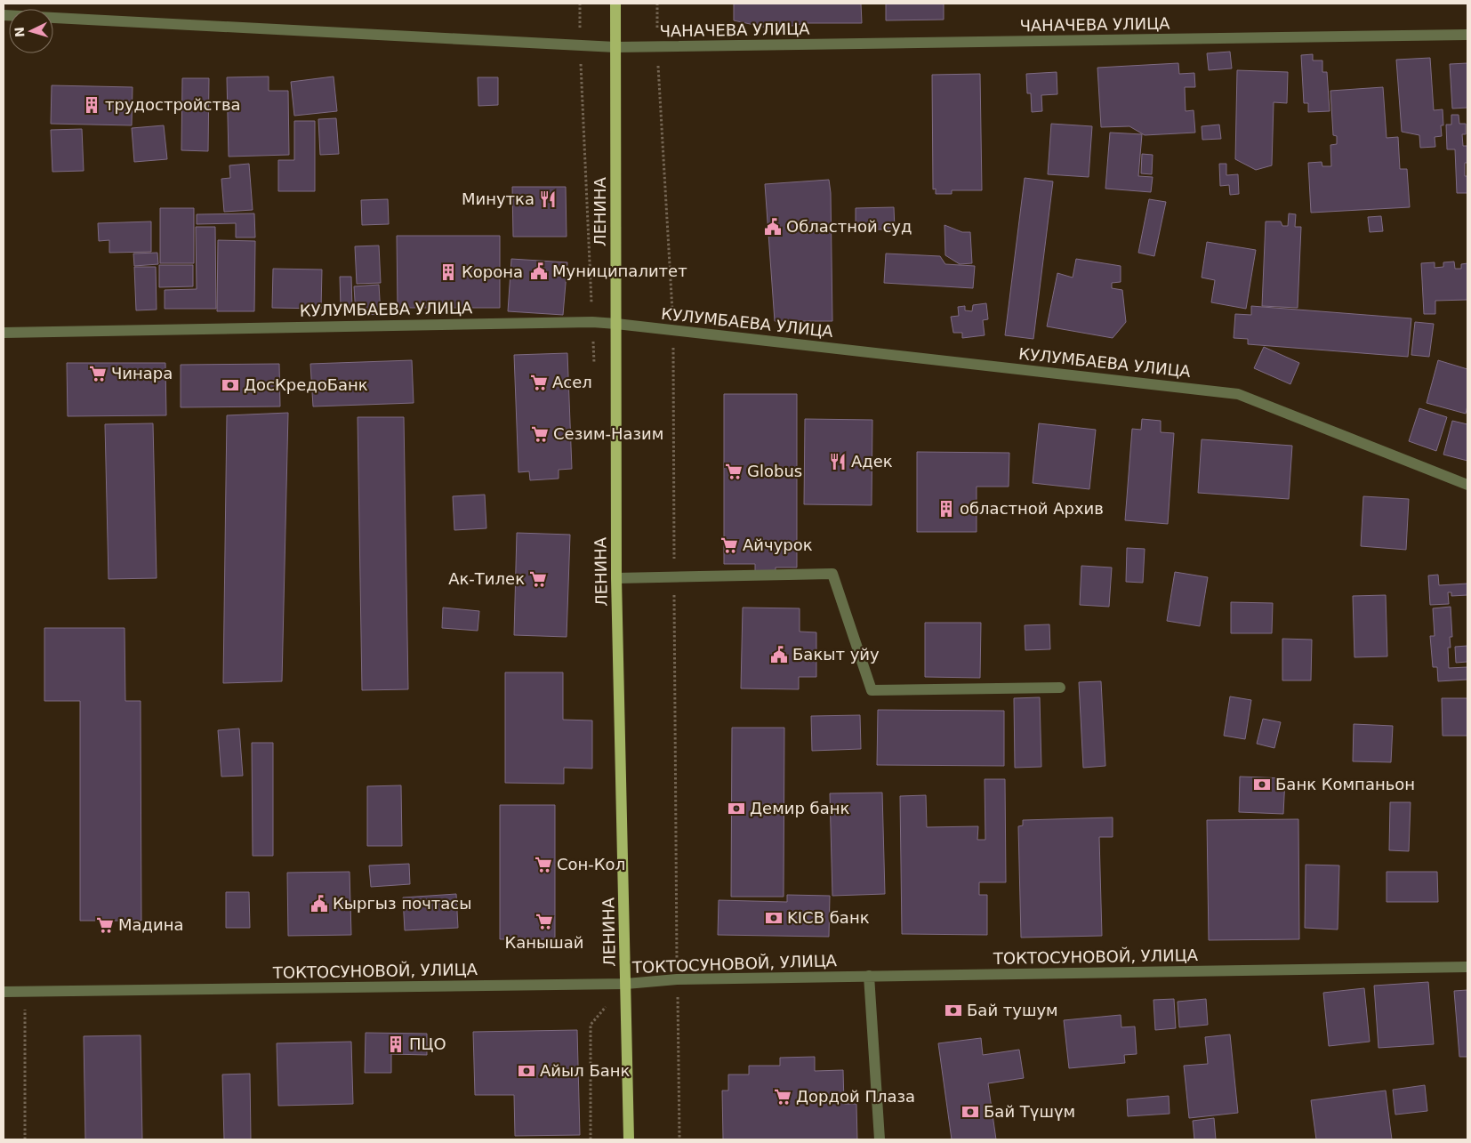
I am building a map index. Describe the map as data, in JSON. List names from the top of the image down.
{
  "streets": {
    "main road": ["ЛЕНИНА"],
    "street": ["ЧАНАЧЕВА УЛИЦА", "КУЛУМБАЕВА УЛИЦА", "ТОКТОСУНОВОЙ, УЛИЦА"]
  },
  "crossings": [
    ["ЧАНАЧЕВА УЛИЦА", "ЛЕНИНА"],
    ["ЛЕНИНА", "КУЛУМБАЕВА УЛИЦА"],
    ["ЛЕНИНА", "ТОКТОСУНОВОЙ, УЛИЦА"]
  ],
  "places": {
    "building": [
      "трудостройства",
      "Корона",
      "областной Архив",
      "ПЦО"
    ],
    "restaurant": ["Минутка", "Адек"],
    "public building": [
      "Областной суд",
      "Муниципалитет",
      "Бакыт уйу",
      "Кыргыз почтасы"
    ],
    "supermarket": [
      "Чинара",
      "Асел",
      "Сезим-Назим",
      "Globus",
      "Айчурок",
      "Ак-Тилек",
      "Сон-Кол",
      "Канышай",
      "Мадина",
      "Дордой Плаза"
    ],
    "bank": [
      "ДосКредоБанк",
      "Банк Компаньон",
      "Демир банк",
      "KICB банк",
      "Бай тушум",
      "Айыл Банк",
      "Бай Түшүм"
    ]
  },
  "north": "left"
}
